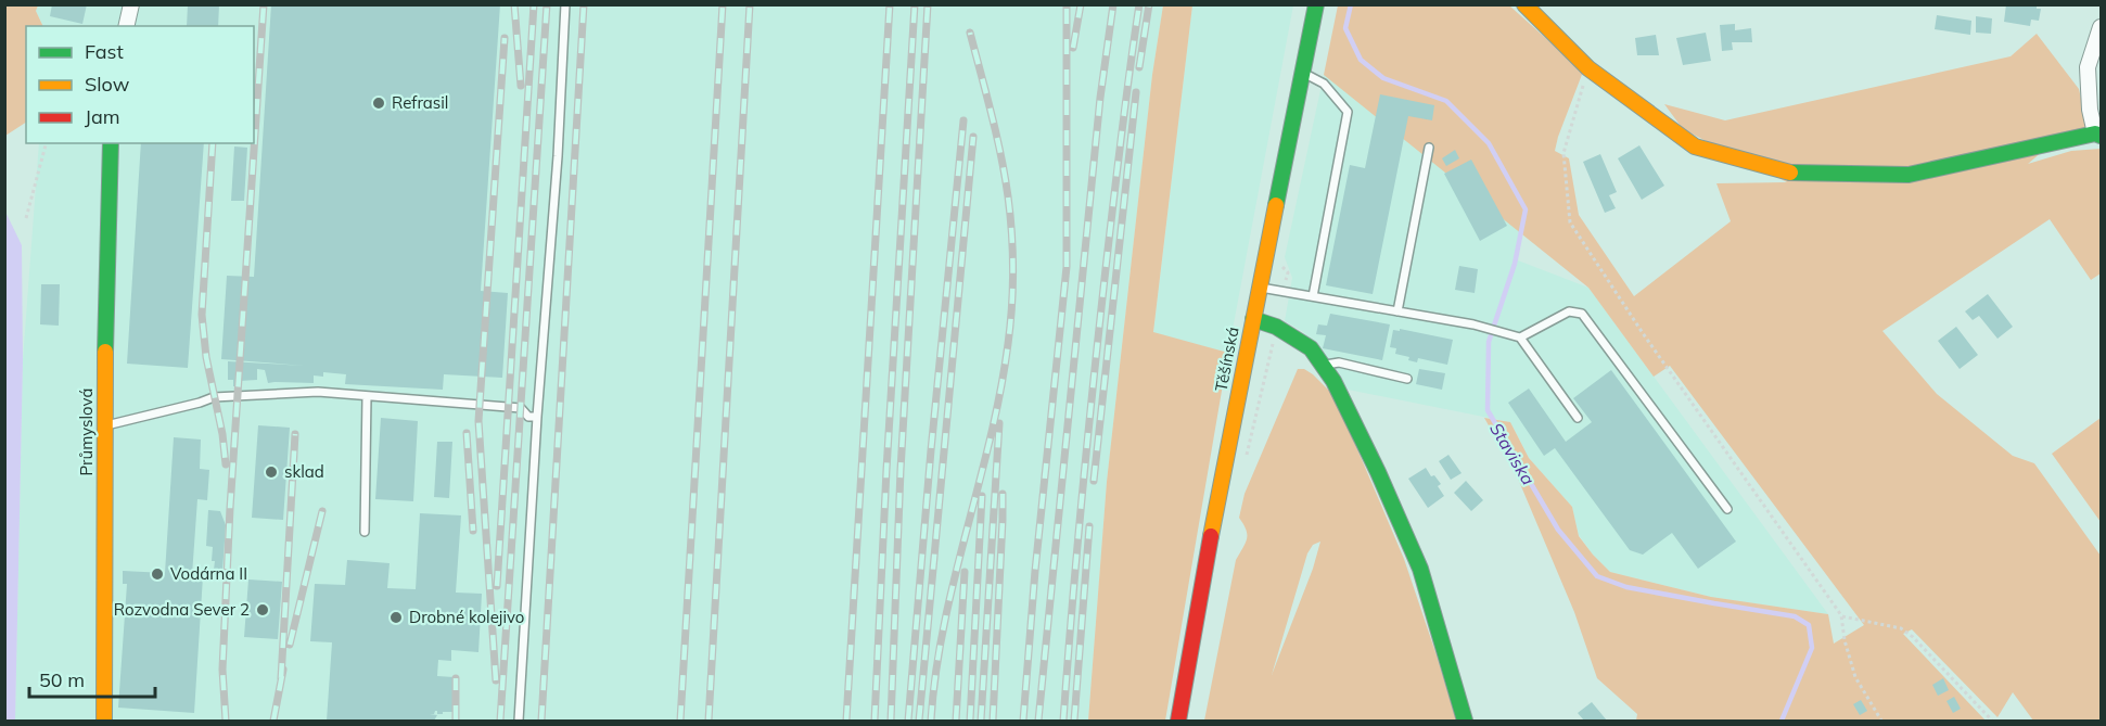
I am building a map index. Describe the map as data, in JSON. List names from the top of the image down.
{
  "streets": {
    "street": ["Těšínská", "Průmyslová"]
  },
  "water": ["Staviska"],
  "places": [
    "Refrasil",
    "sklad",
    "Vodárna II",
    "Rozvodna Sever 2",
    "Drobné kolejivo"
  ],
  "legend": ["Fast", "Slow", "Jam"],
  "scale_bar": "50 m"
}
